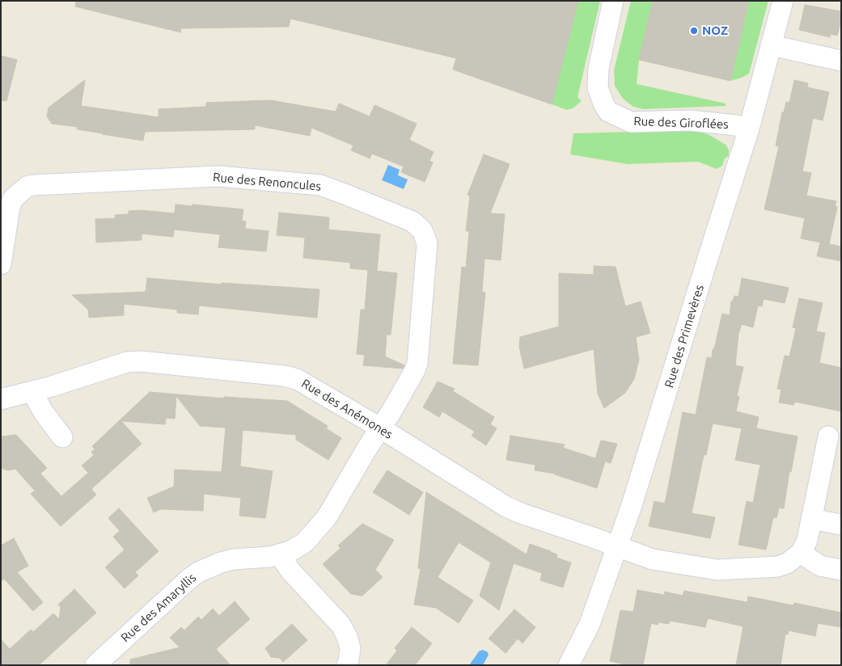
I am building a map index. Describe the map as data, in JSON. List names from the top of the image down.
{
  "streets": {
    "street": [
      "Rue des Giroflées",
      "Rue des Renoncules",
      "Rue des Primevères",
      "Rue des Anémones",
      "Rue des Amaryllis"
    ]
  },
  "crossings": [
    ["Rue des Giroflées", "Rue des Primevères"],
    ["Rue des Renoncules", "Rue des Anémones"],
    ["Rue des Renoncules", "Rue des Amaryllis"],
    ["Rue des Primevères", "Rue des Anémones"],
    ["Rue des Anémones", "Rue des Amaryllis"]
  ],
  "places": ["NOZ"]
}
